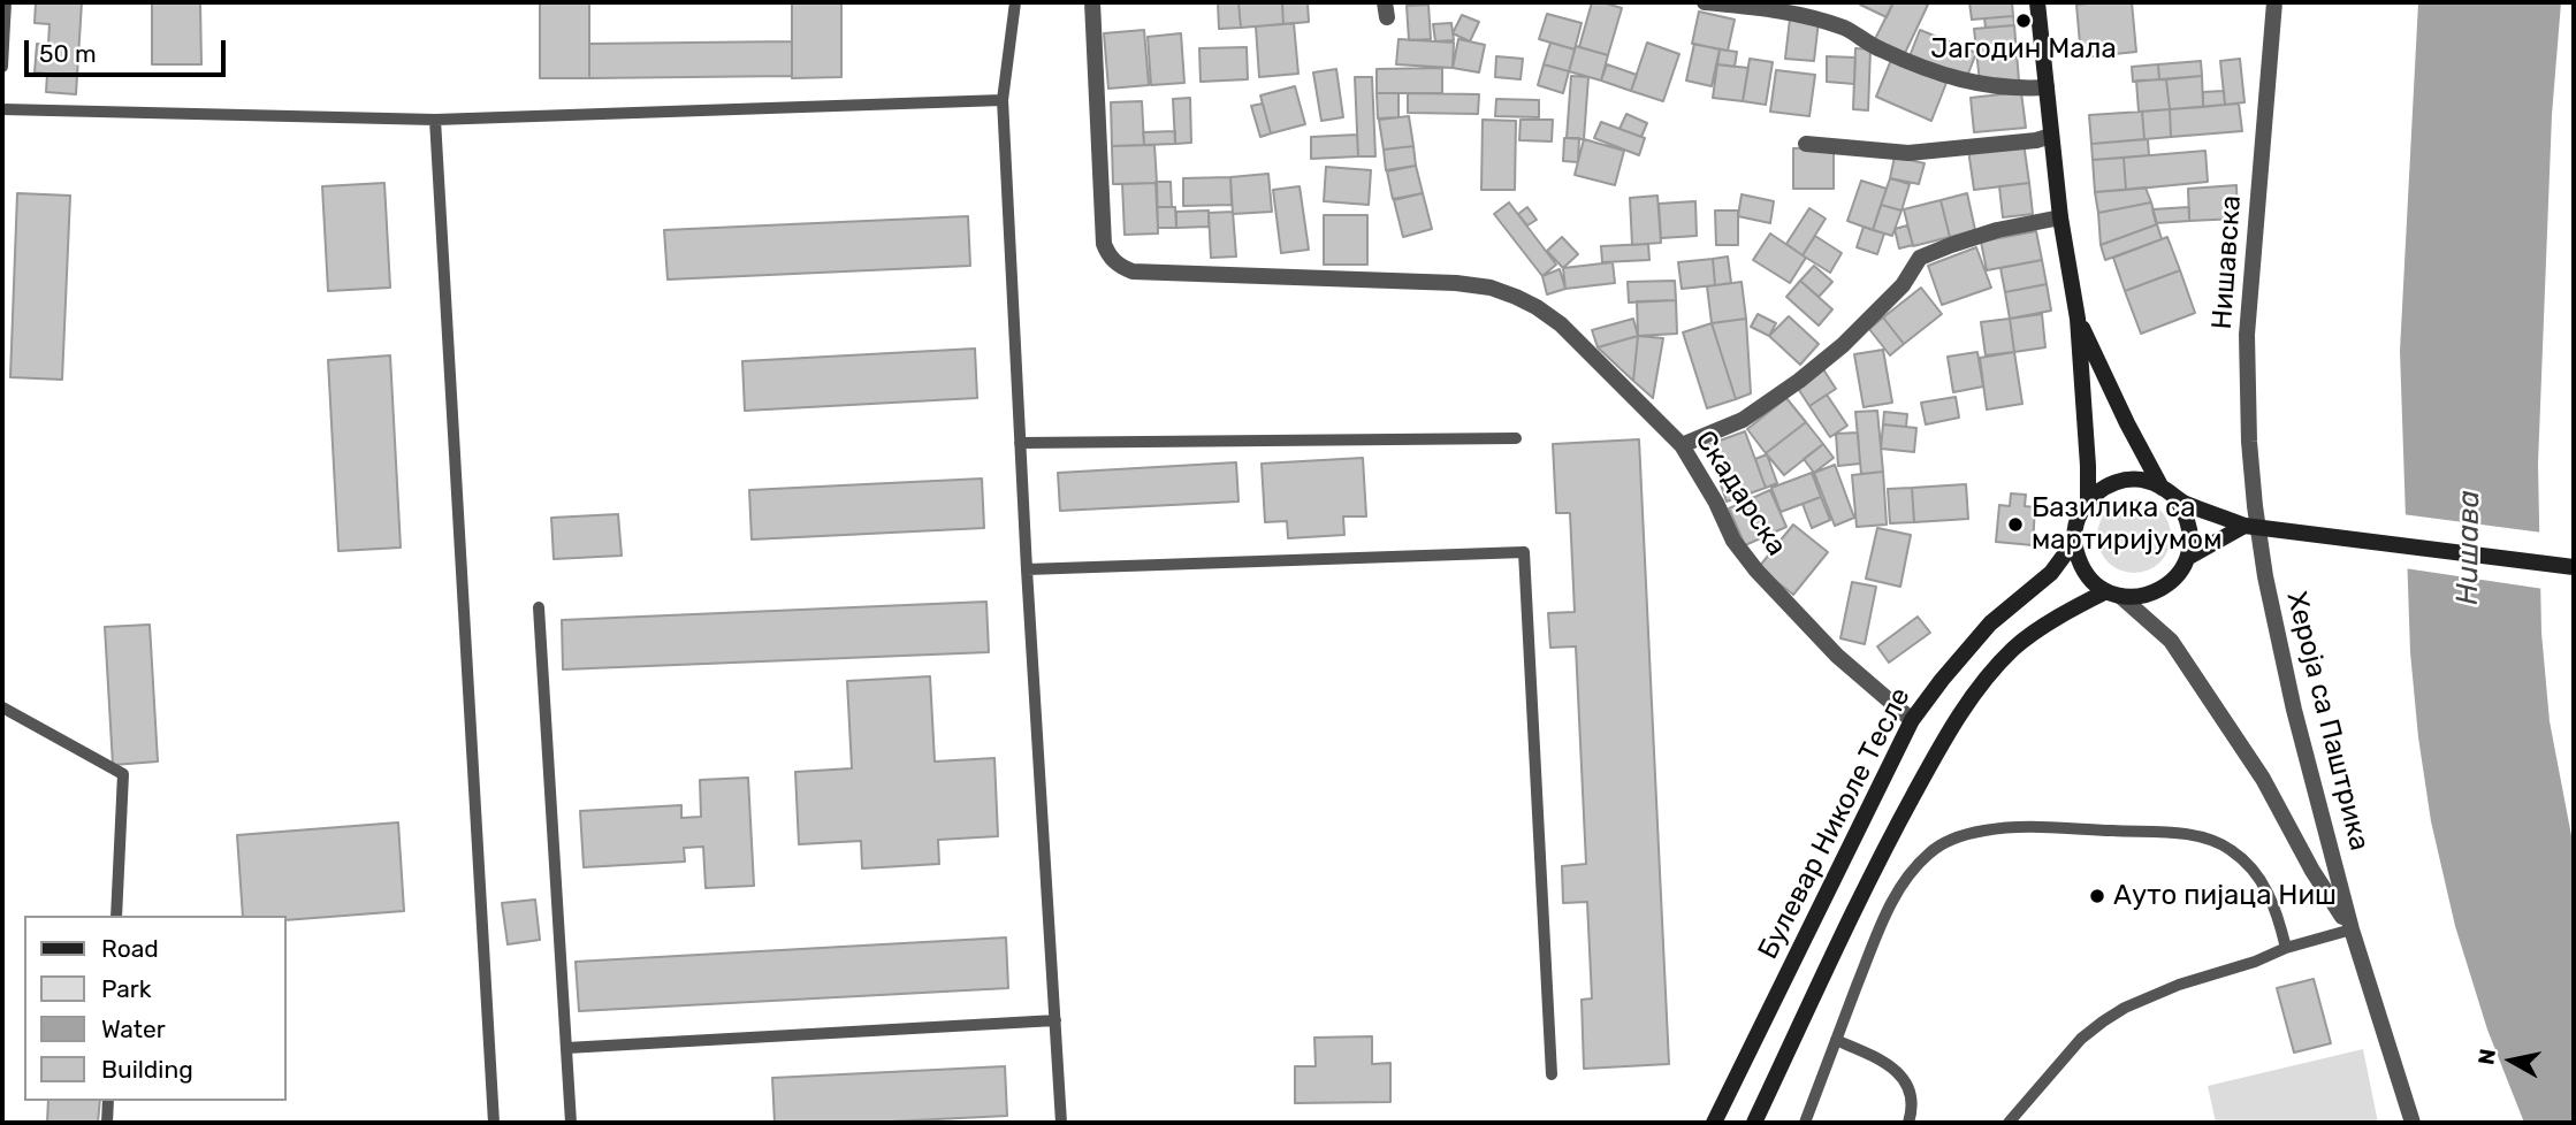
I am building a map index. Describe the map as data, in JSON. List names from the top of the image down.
{
  "streets": {
    "main road": ["Булевар Николе Тесле"],
    "street": ["Нишавска", "Скадарска", "Хероја са Паштрика"]
  },
  "crossings": [
    ["Нишавска", "Хероја са Паштрика"],
    ["Нишавска", "Булевар Николе Тесле"],
    ["Скадарска", "Булевар Николе Тесле"],
    ["Хероја са Паштрика", "Булевар Николе Тесле"]
  ],
  "water": ["Нишава"],
  "places": ["Јагодин Мала", "Базилика са мартиријумом", "Ауто пијаца Ниш"],
  "legend": [
    "Road",
    "Park",
    "Water",
    "Building"
  ],
  "scale_bar": "50 m",
  "north": "left"
}
